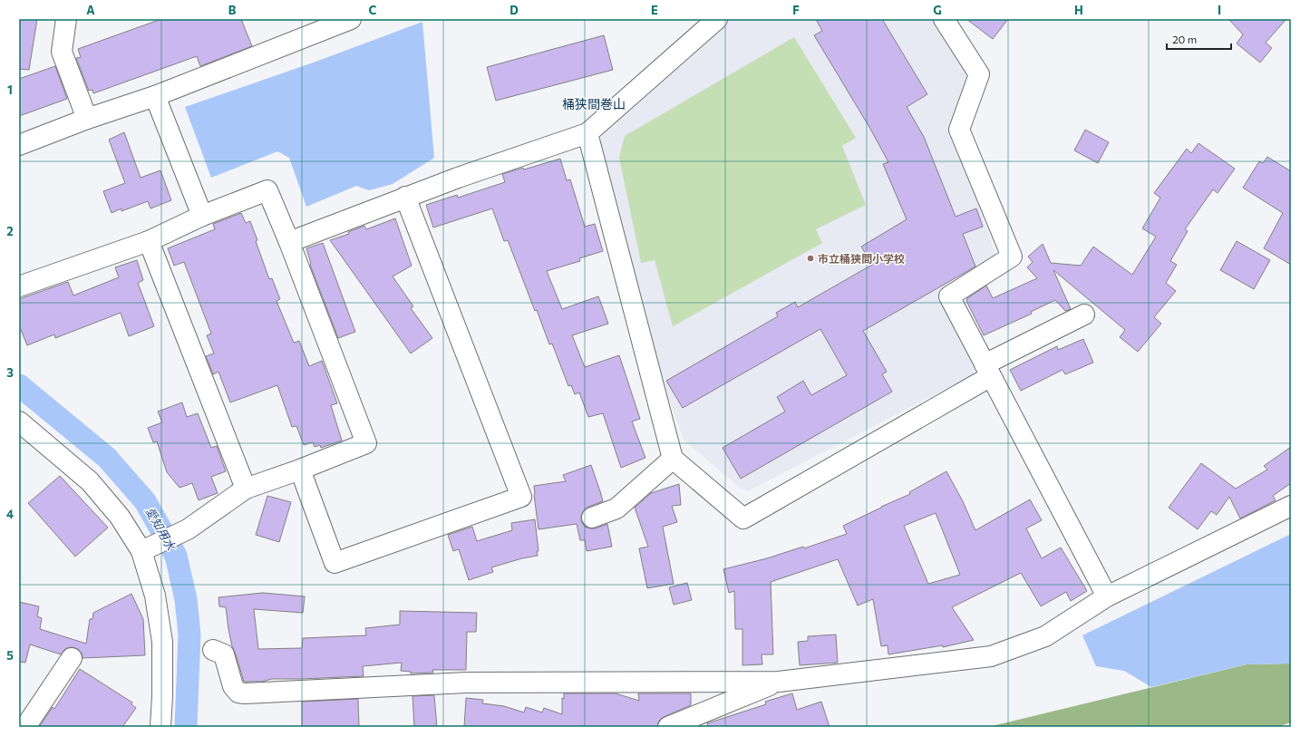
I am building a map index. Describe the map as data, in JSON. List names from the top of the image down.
{
  "districts": ["桶狭間巻山"],
  "water": ["愛知用水"],
  "places": ["市立桶狭間小学校"],
  "scale_bar": "20 m",
  "grid": {
    "columns": [
      "A",
      "B",
      "C",
      "D",
      "E",
      "F",
      "G",
      "H",
      "I"
    ],
    "rows": [
      "1",
      "2",
      "3",
      "4",
      "5"
    ]
  }
}
